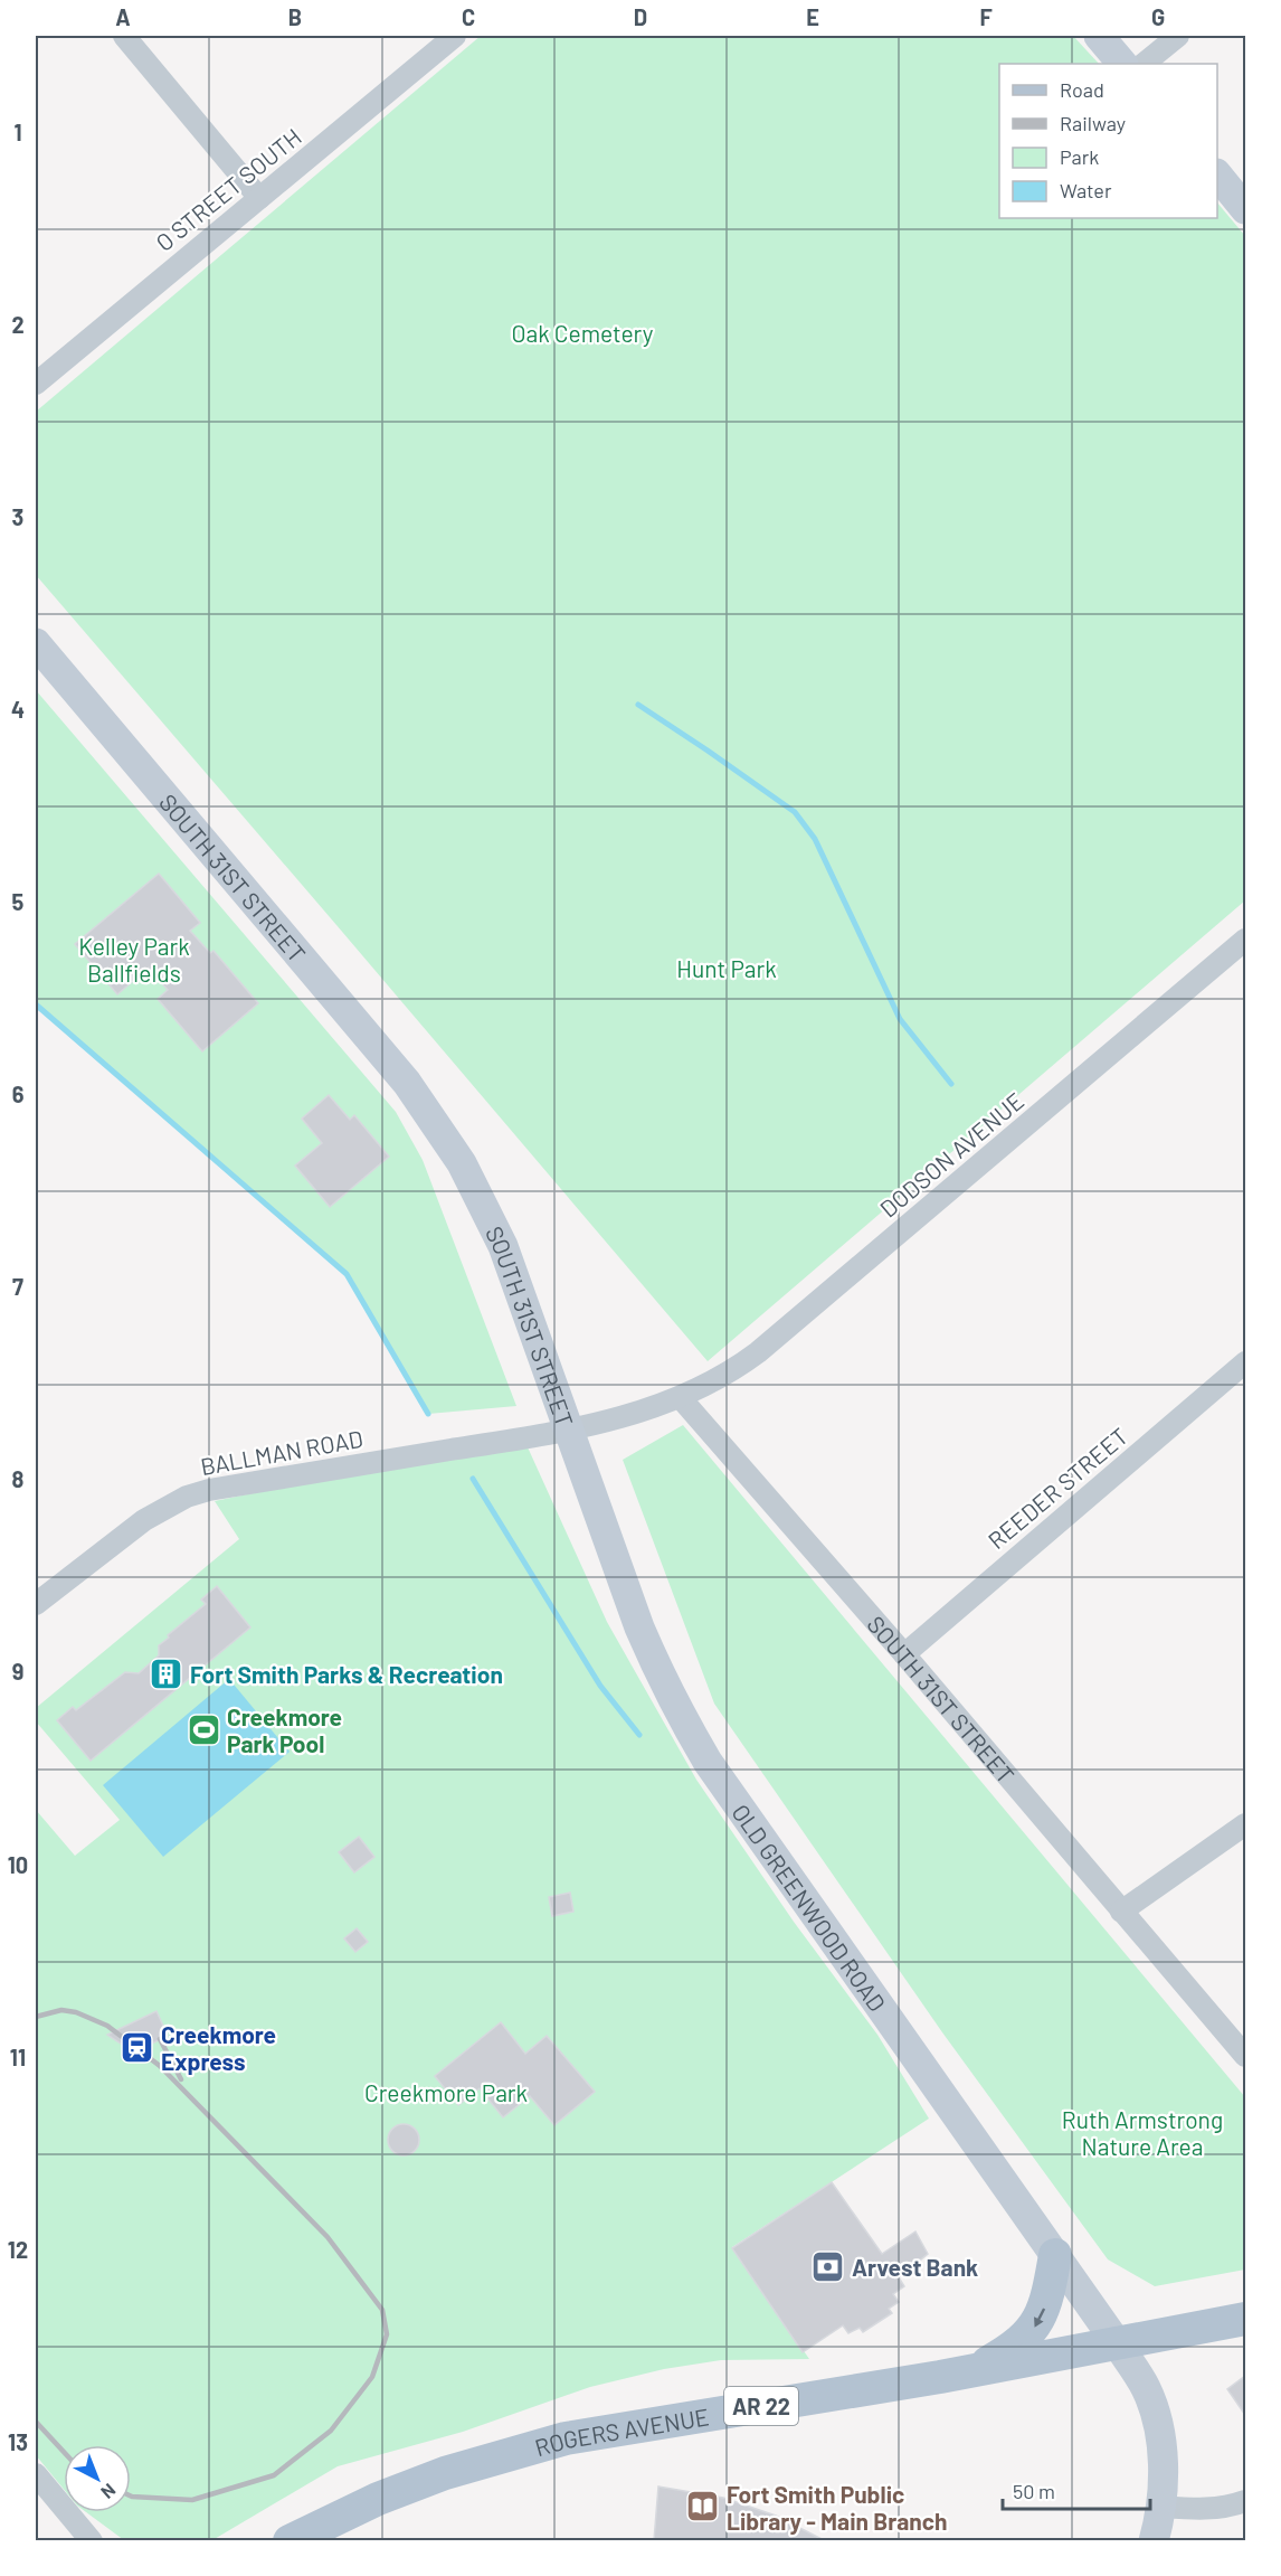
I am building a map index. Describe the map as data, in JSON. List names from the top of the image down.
{
  "streets": {
    "main road": [
      "SOUTH 31ST STREET",
      "OLD GREENWOOD ROAD",
      "AR 22",
      "ROGERS AVENUE"
    ],
    "street": [
      "O STREET SOUTH",
      "DODSON AVENUE",
      "BALLMAN ROAD",
      "REEDER STREET"
    ]
  },
  "crossings": [
    ["SOUTH 31ST STREET", "DODSON AVENUE"],
    ["SOUTH 31ST STREET", "BALLMAN ROAD"],
    ["SOUTH 31ST STREET", "REEDER STREET"],
    ["SOUTH 31ST STREET", "OLD GREENWOOD ROAD"],
    ["BALLMAN ROAD", "OLD GREENWOOD ROAD"],
    ["OLD GREENWOOD ROAD", "ROGERS AVENUE"]
  ],
  "parks": [
    "Oak Cemetery",
    "Kelley Park Ballfields",
    "Hunt Park",
    "Creekmore Park",
    "Ruth Armstrong Nature Area"
  ],
  "places": {
    "building": ["Fort Smith Parks & Recreation"],
    "sports": ["Creekmore Park Pool"],
    "station": ["Creekmore Express"],
    "bank": ["Arvest Bank"],
    "library": ["Fort Smith Public Library - Main Branch"]
  },
  "legend": [
    "Road",
    "Railway",
    "Park",
    "Water"
  ],
  "scale_bar": "50 m",
  "north": "bottom right",
  "grid": {
    "columns": [
      "A",
      "B",
      "C",
      "D",
      "E",
      "F",
      "G"
    ],
    "rows": [
      "1",
      "2",
      "3",
      "4",
      "5",
      "6",
      "7",
      "8",
      "9",
      "10",
      "11",
      "12",
      "13"
    ]
  }
}
